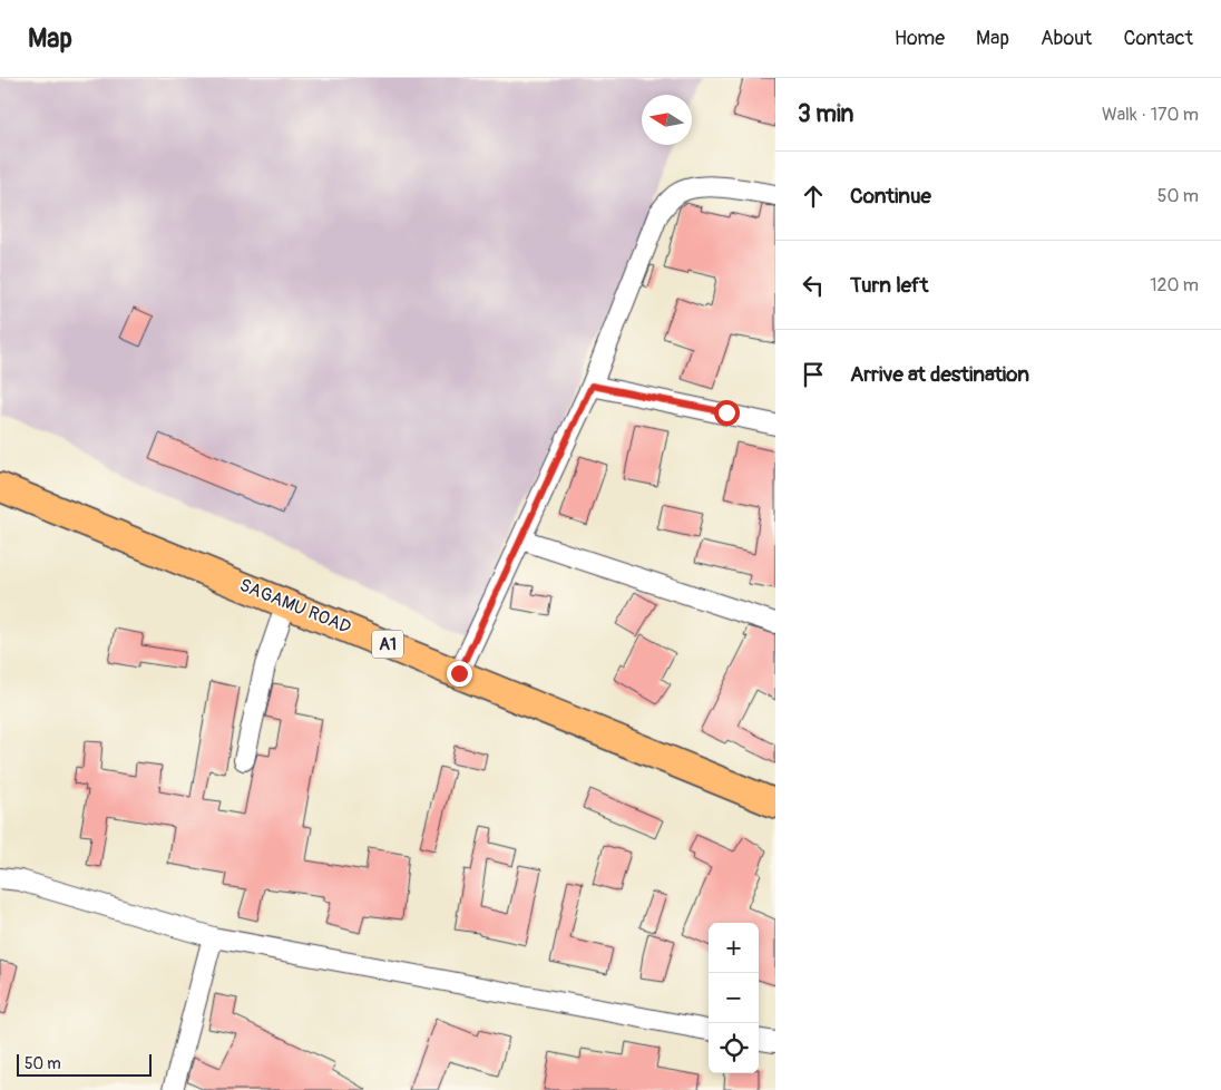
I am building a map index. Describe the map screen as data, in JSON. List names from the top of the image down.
{
  "streets": {
    "highway": ["SAGAMU ROAD", "A1"]
  },
  "scale_bar": "50 m",
  "north": "left",
  "page": {
    "header": "Map",
    "nav": [
      "Home",
      "Map",
      "About",
      "Contact"
    ],
    "heading": ["3 min", "Walk · 170 m"],
    "list": [
      ["Continue", "50 m"],
      ["Turn left", "120 m"],
      "Arrive at destination"
    ],
    "map_buttons": ["+", "−"],
    "scale": "50 m"
  }
}
